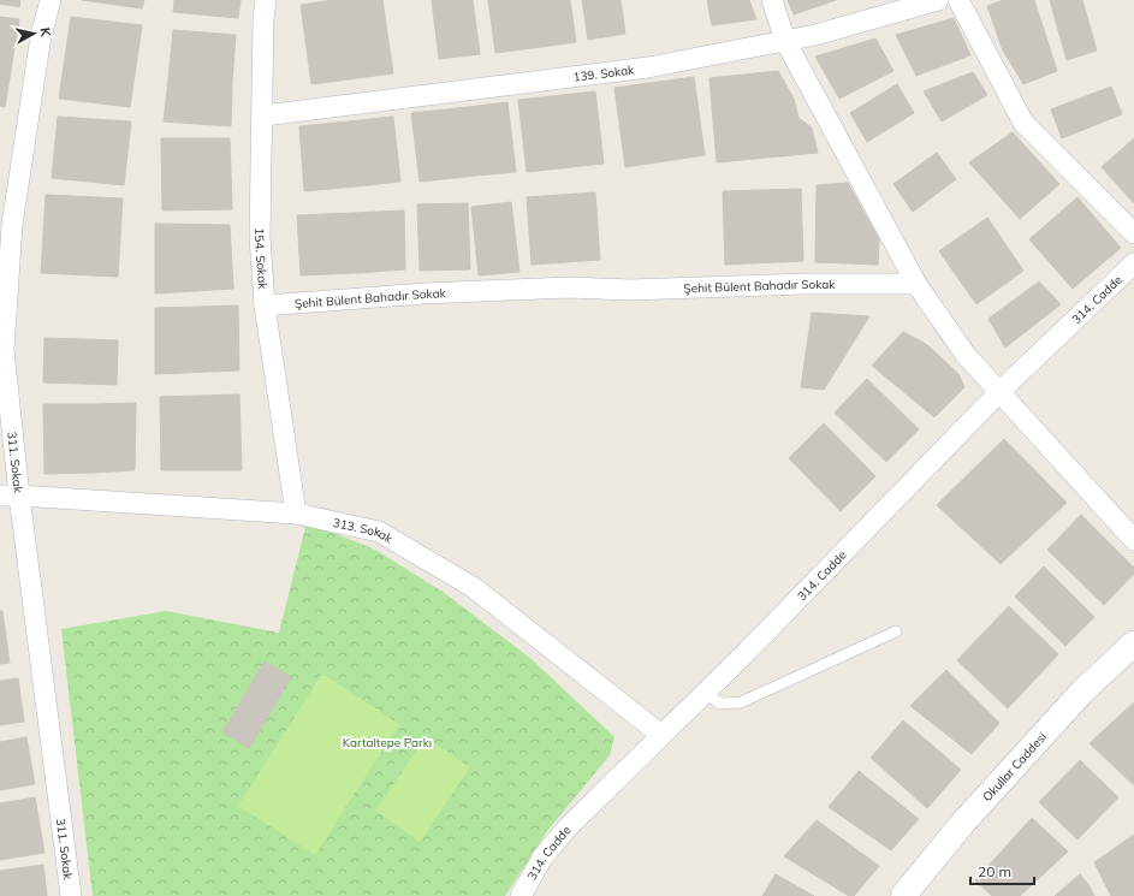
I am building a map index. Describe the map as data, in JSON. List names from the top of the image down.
{
  "streets": {
    "street": [
      "139. Sokak",
      "154. Sokak",
      "Şehit Bülent Bahadır Sokak",
      "314. Cadde",
      "311. Sokak",
      "313. Sokak",
      "Okullar Caddesi"
    ]
  },
  "crossings": [
    ["139. Sokak", "154. Sokak"],
    ["154. Sokak", "Şehit Bülent Bahadır Sokak"],
    ["154. Sokak", "313. Sokak"],
    ["314. Cadde", "313. Sokak"],
    ["311. Sokak", "313. Sokak"]
  ],
  "parks": ["Kartaltepe Parkı"],
  "scale_bar": "20 m",
  "north": "right"
}
